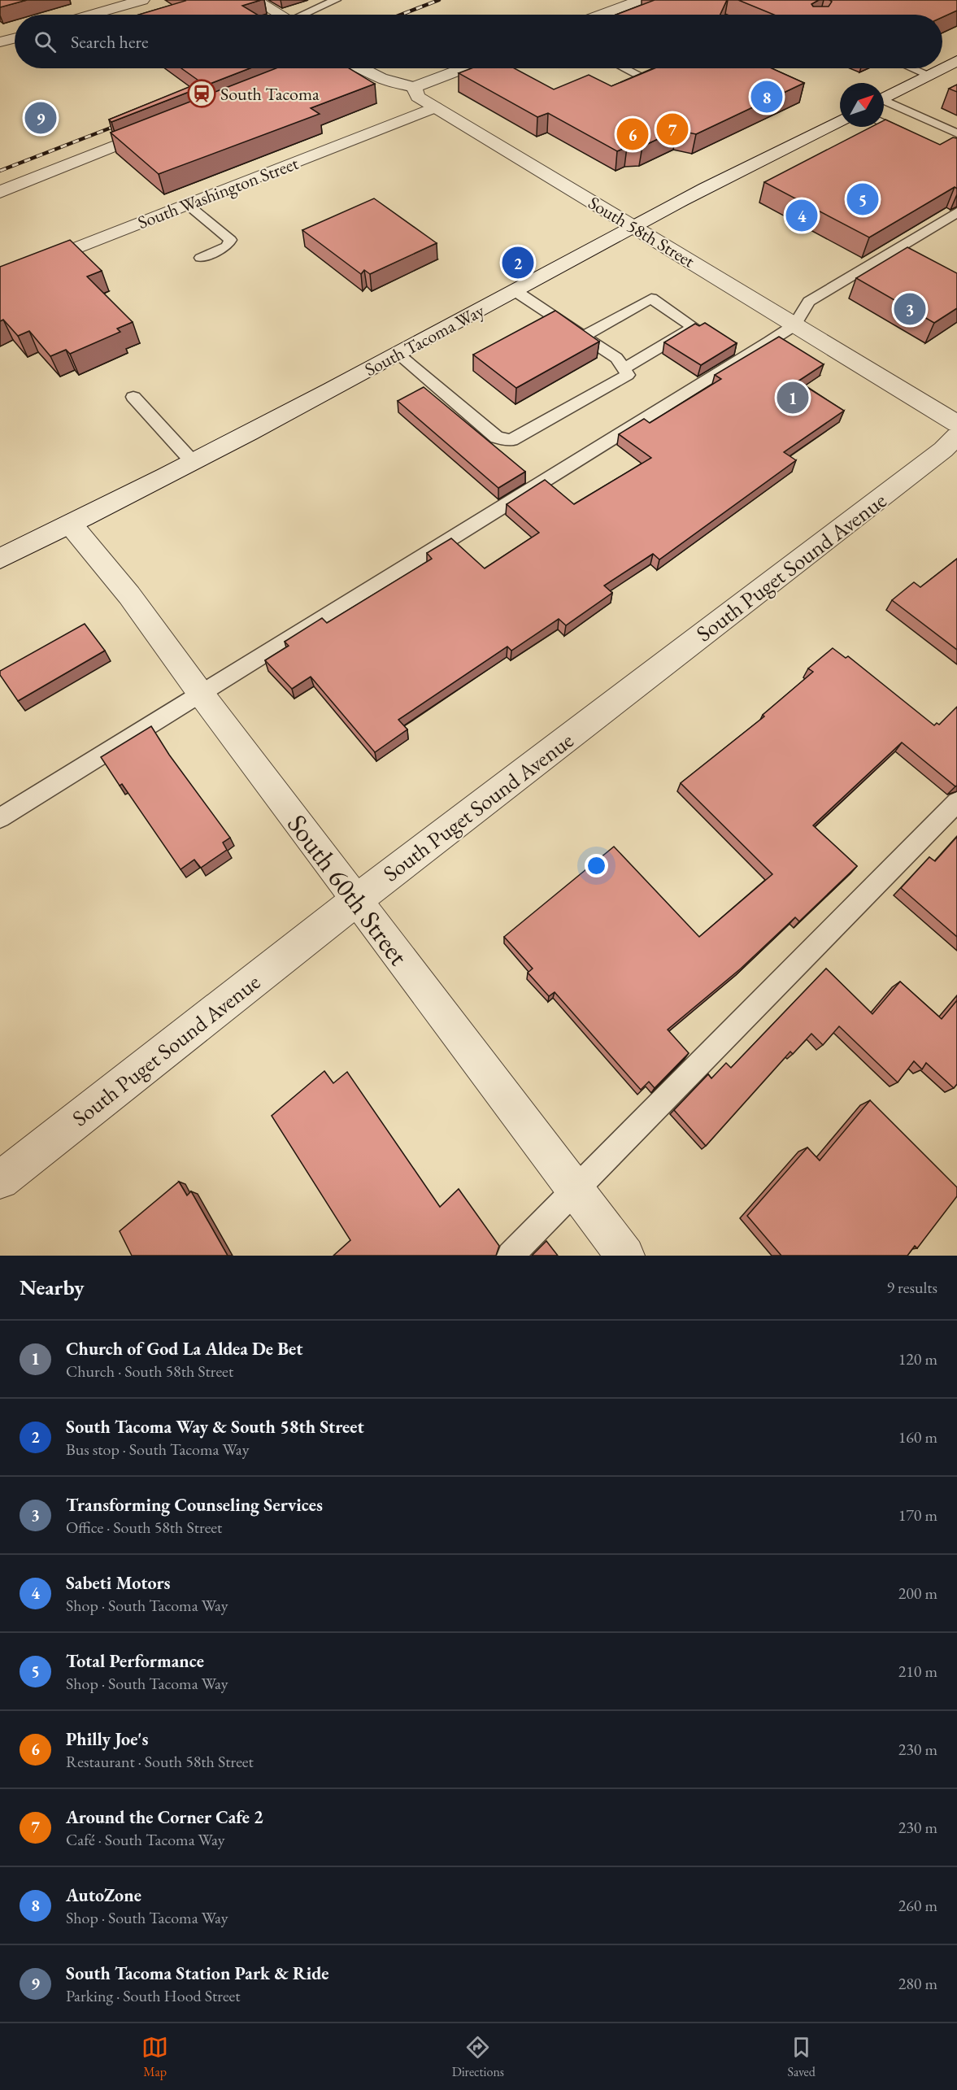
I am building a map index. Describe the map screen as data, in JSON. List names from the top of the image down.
{
  "streets": {
    "street": [
      "South Washington Street",
      "South 58th Street",
      "South Tacoma Way",
      "South Puget Sound Avenue",
      "South 60th Street"
    ]
  },
  "crossings": [
    ["South Washington Street", "South 58th Street"],
    ["South 58th Street", "South Tacoma Way"],
    ["South Tacoma Way", "South 60th Street"],
    ["South Puget Sound Avenue", "South 60th Street"]
  ],
  "places": {
    "station": ["South Tacoma"]
  },
  "north": "top right",
  "page": {
    "search": "Search here",
    "pins": [
      "8",
      "9",
      "7",
      "6",
      "5",
      "4",
      "2",
      "3",
      "1"
    ],
    "heading": ["Nearby", "9 results"],
    "list": [
      {
        "mark": "1",
        "name": "Church of God La Aldea De Bet",
        "note": "Church · South 58th Street",
        "value": "120 m"
      },
      {
        "mark": "2",
        "name": "South Tacoma Way & South 58th Street",
        "note": "Bus stop · South Tacoma Way",
        "value": "160 m"
      },
      {
        "mark": "3",
        "name": "Transforming Counseling Services",
        "note": "Office · South 58th Street",
        "value": "170 m"
      },
      {
        "mark": "4",
        "name": "Sabeti Motors",
        "note": "Shop · South Tacoma Way",
        "value": "200 m"
      },
      {
        "mark": "5",
        "name": "Total Performance",
        "note": "Shop · South Tacoma Way",
        "value": "210 m"
      },
      {
        "mark": "6",
        "name": "Philly Joe's",
        "note": "Restaurant · South 58th Street",
        "value": "230 m"
      },
      {
        "mark": "7",
        "name": "Around the Corner Cafe 2",
        "note": "Café · South Tacoma Way",
        "value": "230 m"
      },
      {
        "mark": "8",
        "name": "AutoZone",
        "note": "Shop · South Tacoma Way",
        "value": "260 m"
      },
      {
        "mark": "9",
        "name": "South Tacoma Station Park & Ride",
        "note": "Parking · South Hood Street",
        "value": "280 m"
      }
    ],
    "nav": ["Map", "Directions", "Saved"]
  }
}
